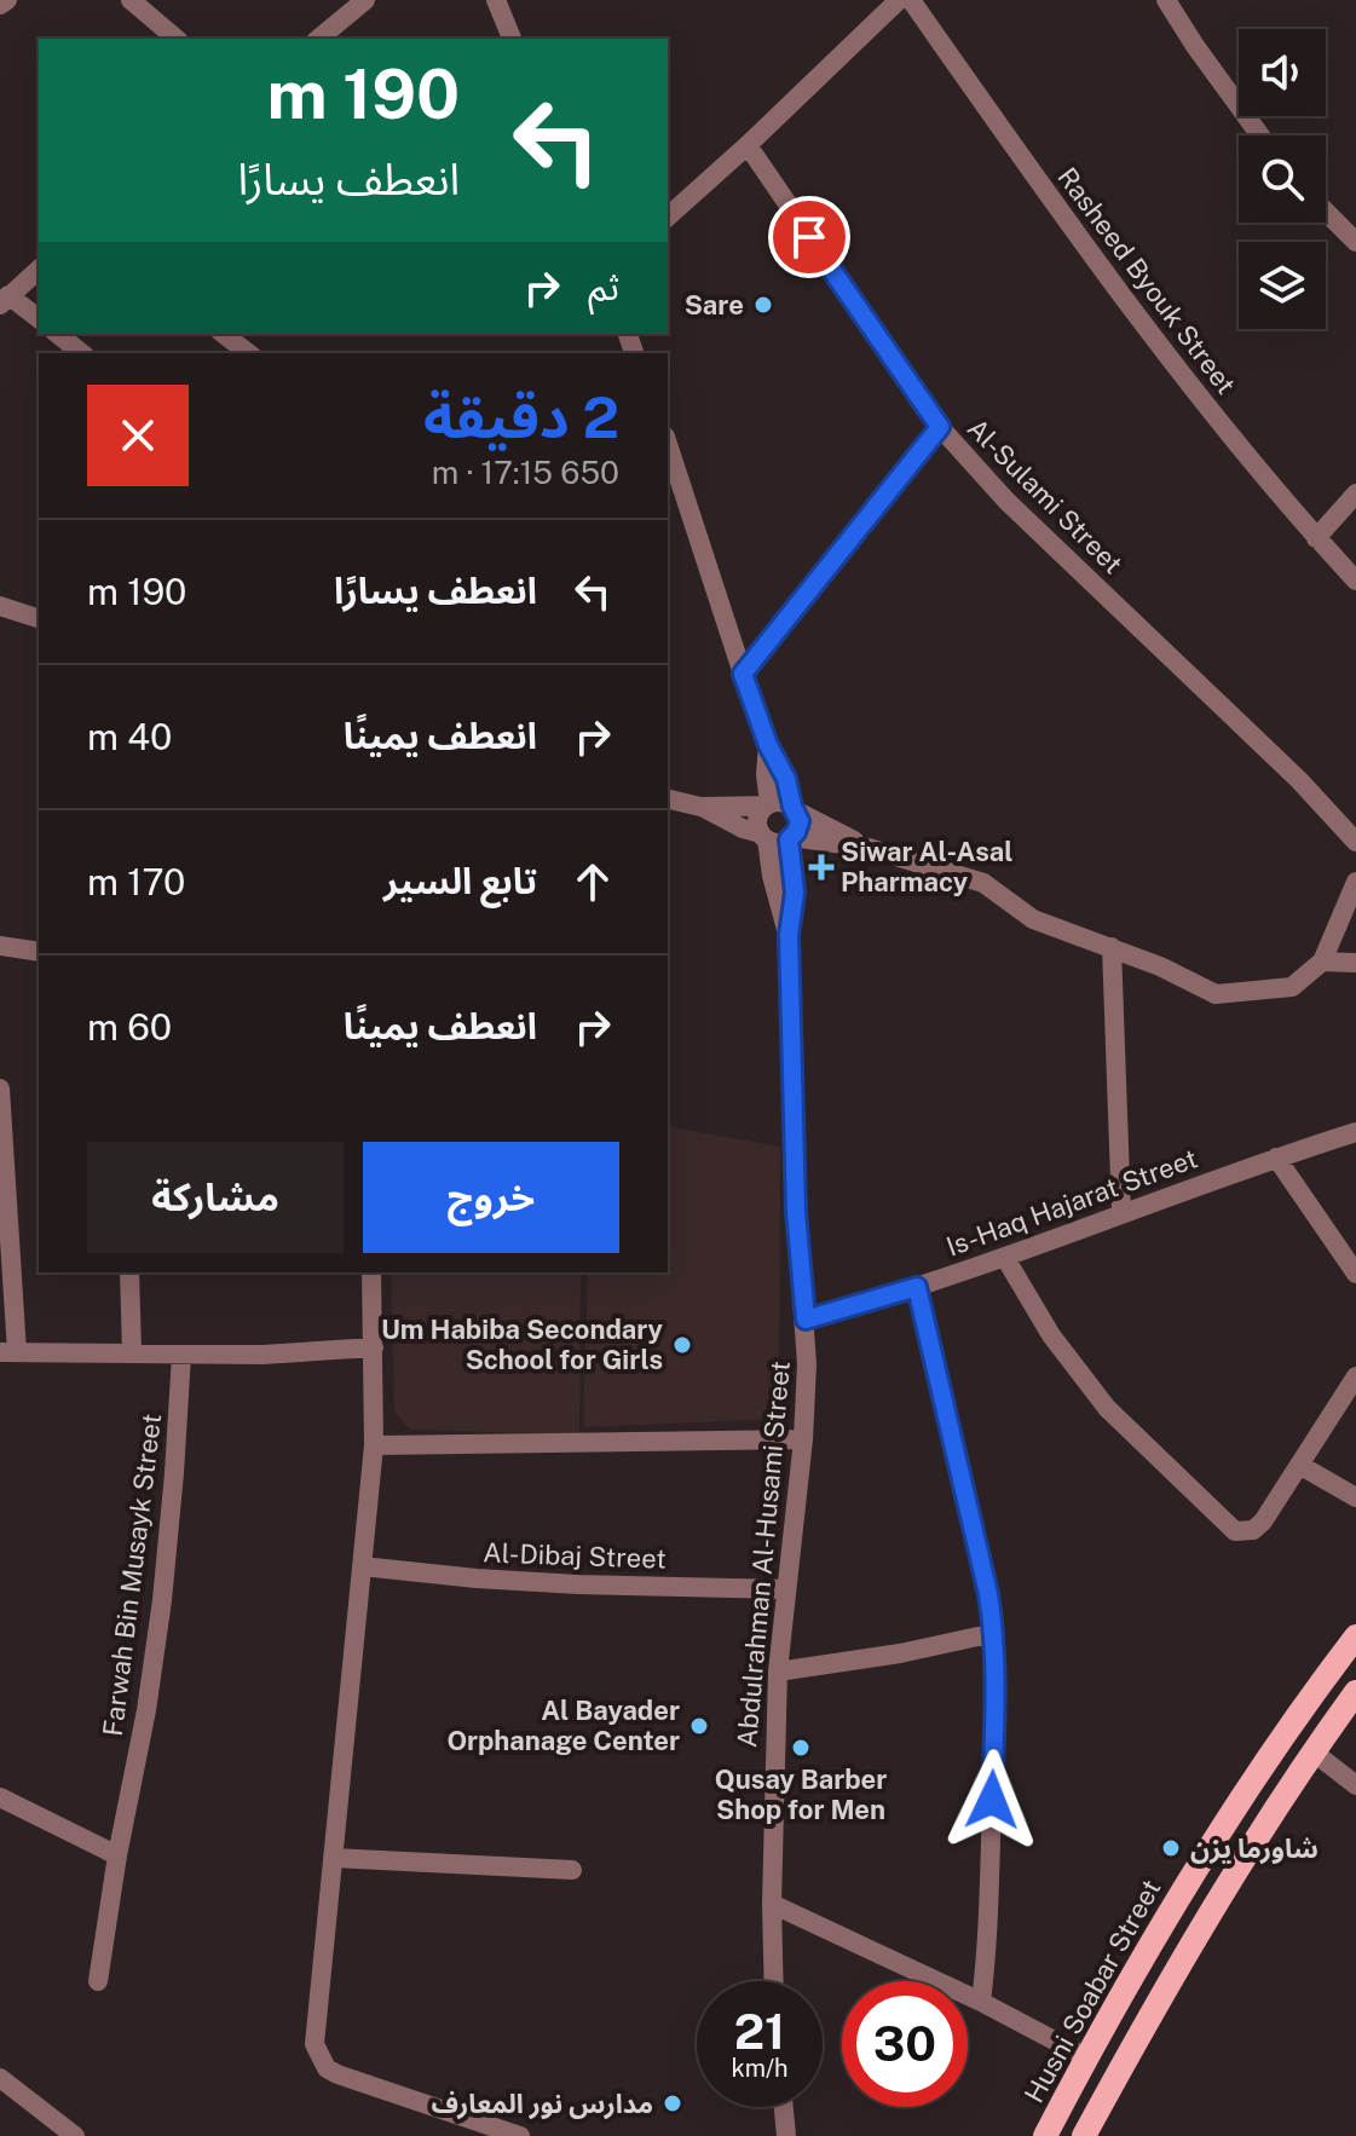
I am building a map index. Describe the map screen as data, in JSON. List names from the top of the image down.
{
  "streets": {
    "main road": ["Husni Soabar Street"],
    "street": [
      "Rasheed Byouk Street",
      "Al-Sulami Street",
      "Is-Haq Hajarat Street",
      "Abdulrahman Al-Husami Street",
      "Al-Dibaj Street",
      "Farwah Bin Musayk Street"
    ]
  },
  "crossings": [
    ["Is-Haq Hajarat Street", "Abdulrahman Al-Husami Street"],
    ["Abdulrahman Al-Husami Street", "Al-Dibaj Street"]
  ],
  "places": {
    "other": [
      "Sare",
      "Um Habiba Secondary School for Girls",
      "Al Bayader Orphanage Center",
      "Qusay Barber Shop for Men",
      "شاورما يزن",
      "مدارس نور المعارف"
    ],
    "health": ["Siwar Al-Asal Pharmacy"]
  },
  "page": {
    "turn": ["190 m", "انعطف يسارًا"],
    "then": "ثم",
    "heading": ["2 دقيقة", "650 m · 17:15"],
    "list": [
      {
        "name": "انعطف يسارًا",
        "value": "190 m"
      },
      {
        "name": "انعطف يمينًا",
        "value": "40 m"
      },
      {
        "name": "تابع السير",
        "value": "170 m"
      },
      {
        "name": "انعطف يمينًا",
        "value": "60 m"
      }
    ],
    "buttons": ["خروج", "مشاركة"],
    "speed": "21 km/h",
    "limit": "30"
  }
}
